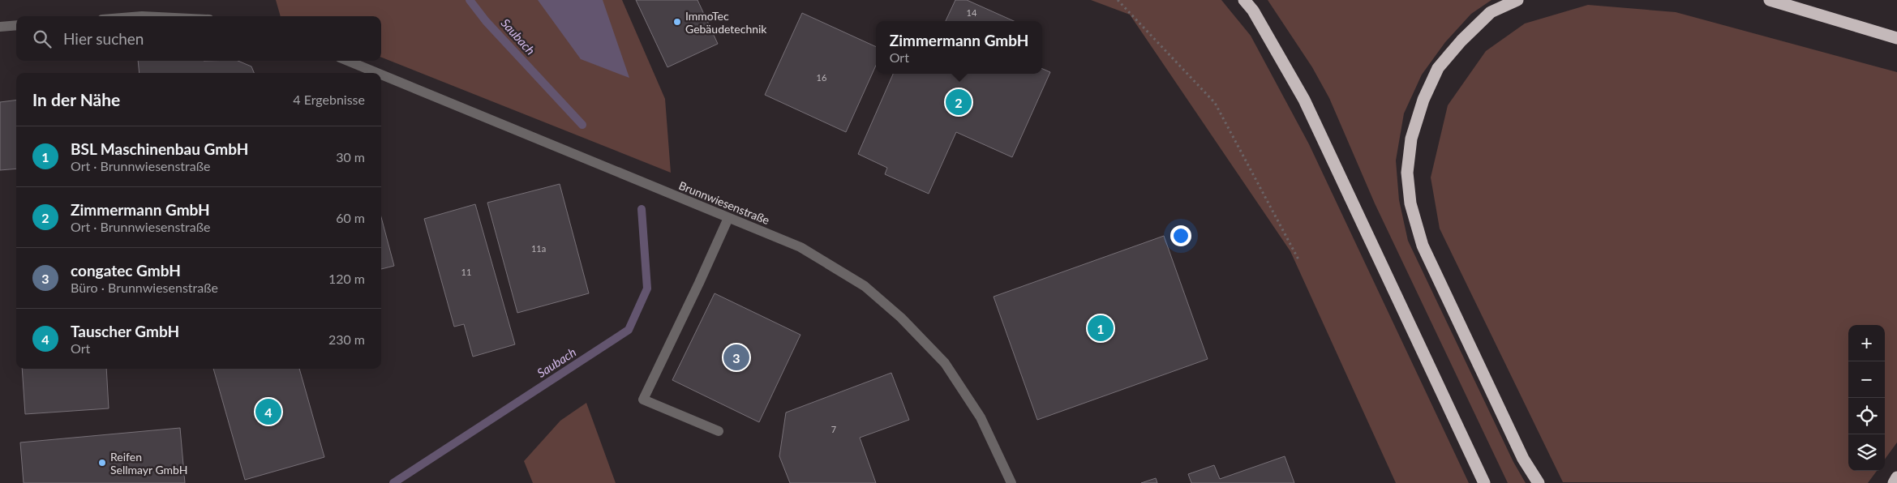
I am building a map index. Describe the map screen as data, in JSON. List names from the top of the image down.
{
  "streets": {
    "street": ["Brunnwiesenstraße"]
  },
  "water": ["Saubach"],
  "places": ["ImmoTec Gebäudetechnik", "Reifen Sellmayr GmbH"],
  "house_numbers": [
    "14",
    "16",
    "11a",
    "11",
    "7"
  ],
  "page": {
    "search": "Hier suchen",
    "popup": ["Zimmermann GmbH", "Ort"],
    "heading": ["In der Nähe", "4 Ergebnisse"],
    "pins": [
      "2",
      "1",
      "3",
      "4"
    ],
    "list": [
      {
        "mark": "1",
        "name": "BSL Maschinenbau GmbH",
        "note": "Ort · Brunnwiesenstraße",
        "value": "30 m"
      },
      {
        "mark": "2",
        "name": "Zimmermann GmbH",
        "note": "Ort · Brunnwiesenstraße",
        "value": "60 m"
      },
      {
        "mark": "3",
        "name": "congatec GmbH",
        "note": "Büro · Brunnwiesenstraße",
        "value": "120 m"
      },
      {
        "mark": "4",
        "name": "Tauscher GmbH",
        "note": "Ort",
        "value": "230 m"
      }
    ],
    "map_buttons": ["+", "−"]
  }
}
